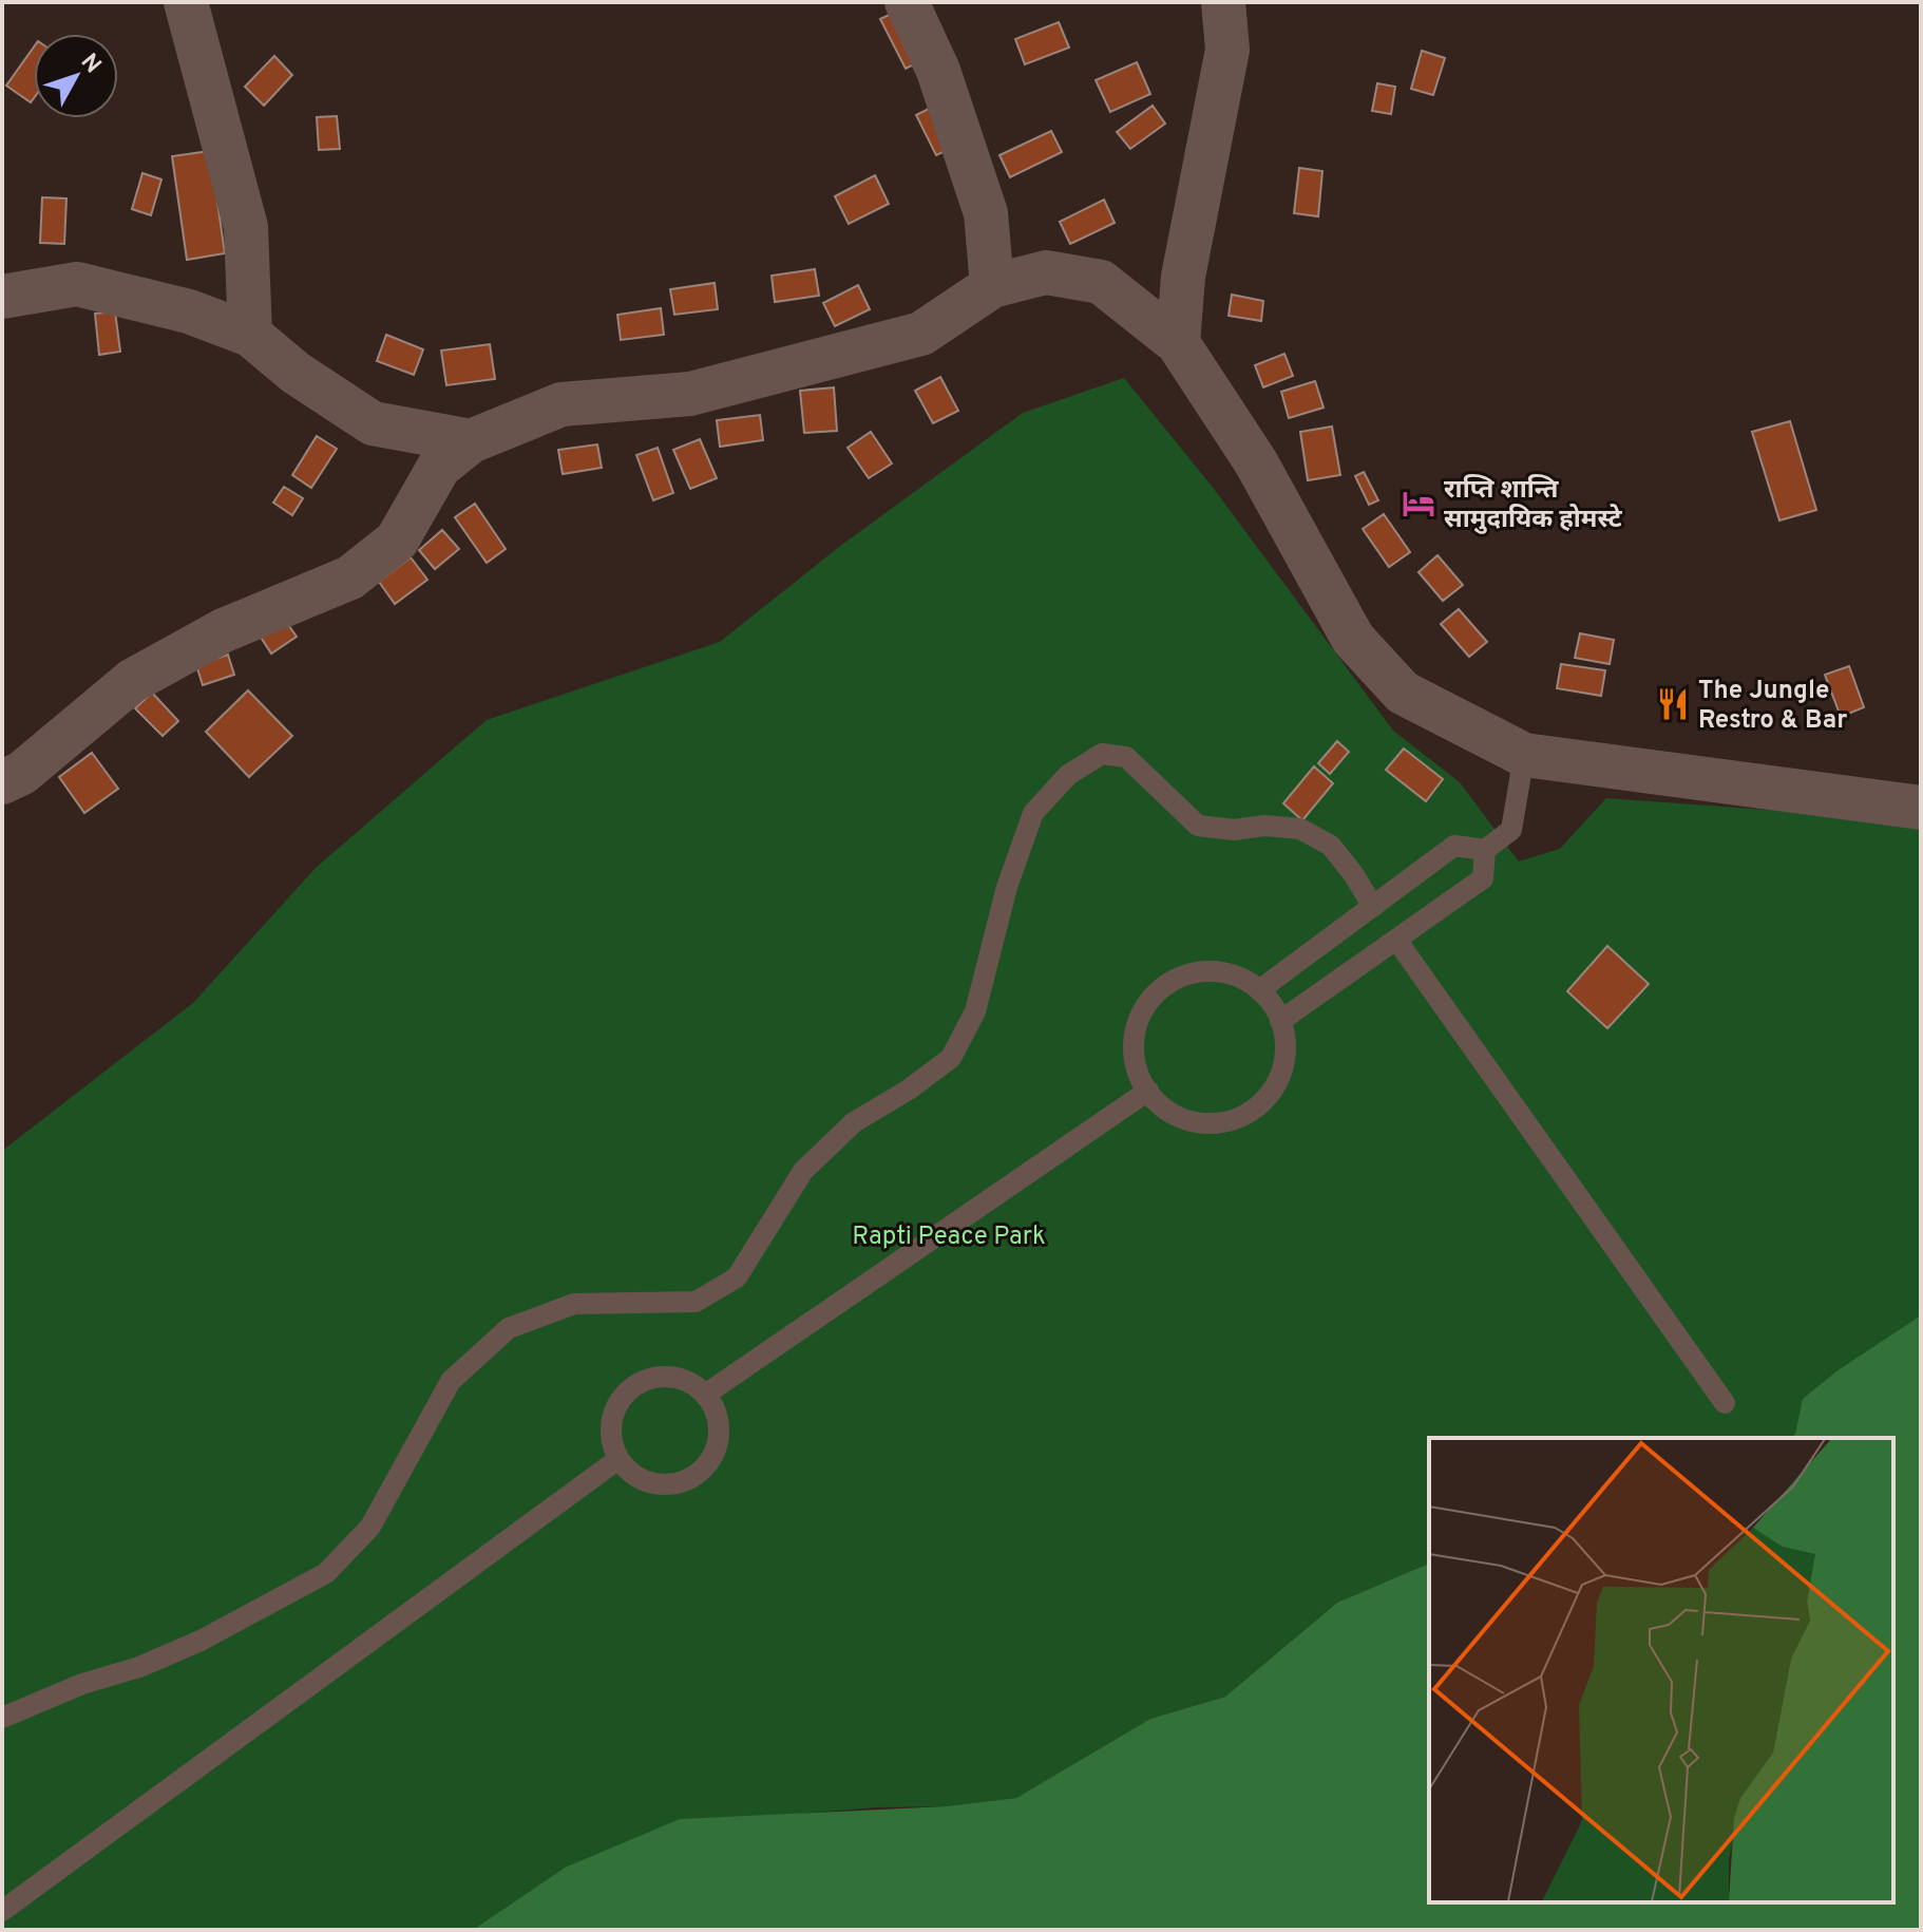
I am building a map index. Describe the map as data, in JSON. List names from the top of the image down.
{
  "parks": ["Rapti Peace Park"],
  "places": {
    "hotel": ["राप्ति शान्ति सामुदायिक होमस्टे"],
    "restaurant": ["The Jungle Restro & Bar"]
  },
  "north": "top right"
}
